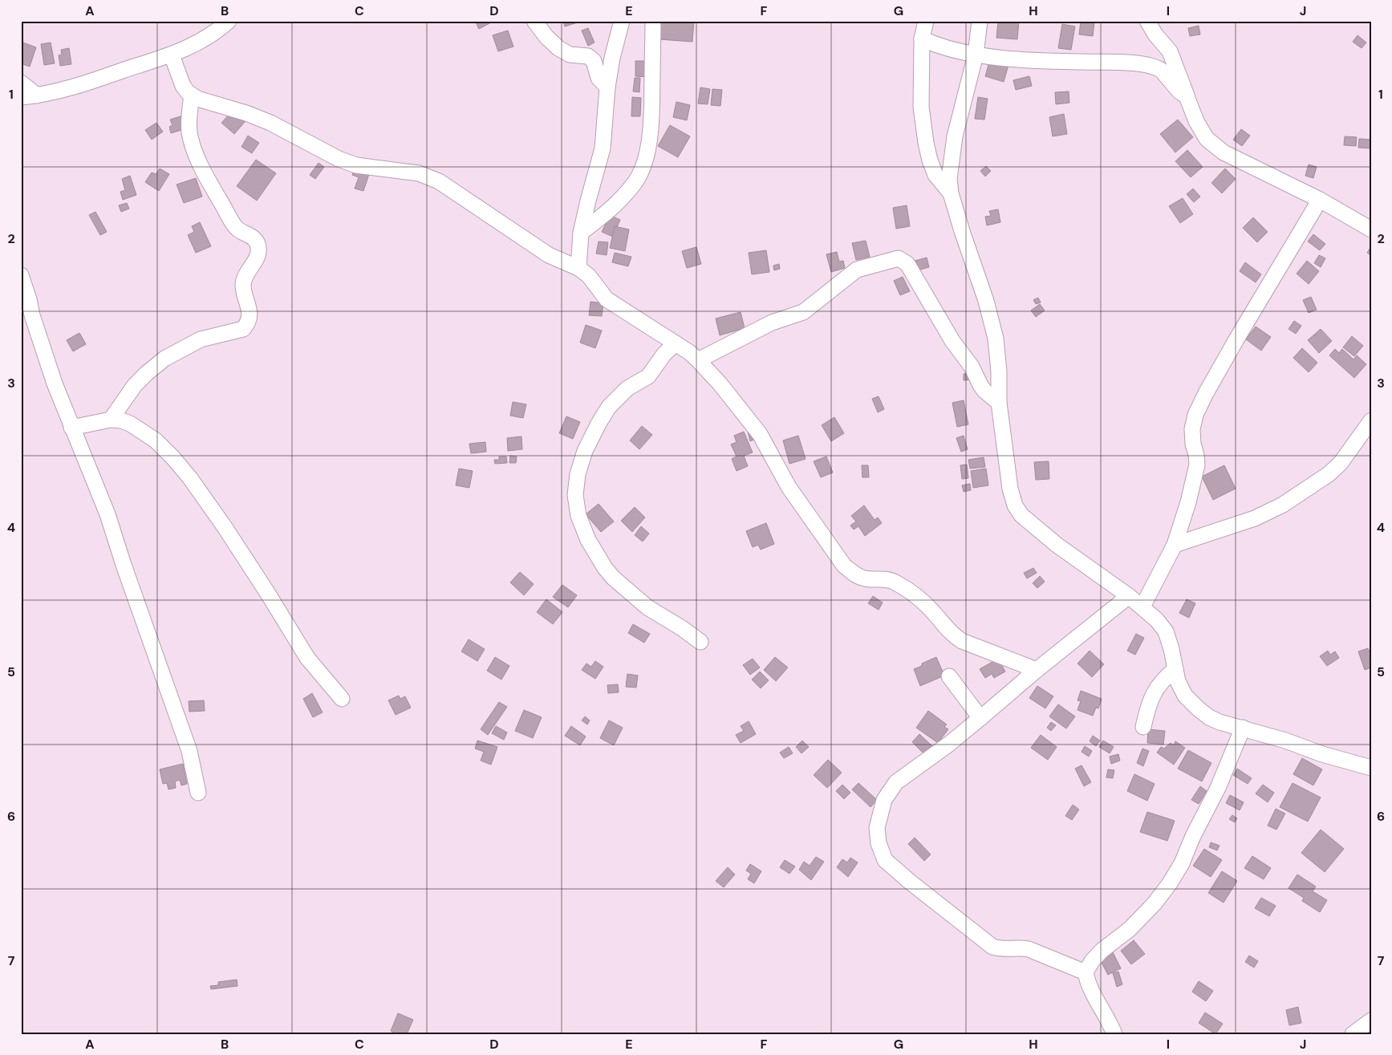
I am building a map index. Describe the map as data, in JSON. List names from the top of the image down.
{
  "grid": {
    "columns": [
      "A",
      "B",
      "C",
      "D",
      "E",
      "F",
      "G",
      "H",
      "I",
      "J"
    ],
    "rows": [
      "1",
      "2",
      "3",
      "4",
      "5",
      "6",
      "7"
    ]
  }
}
